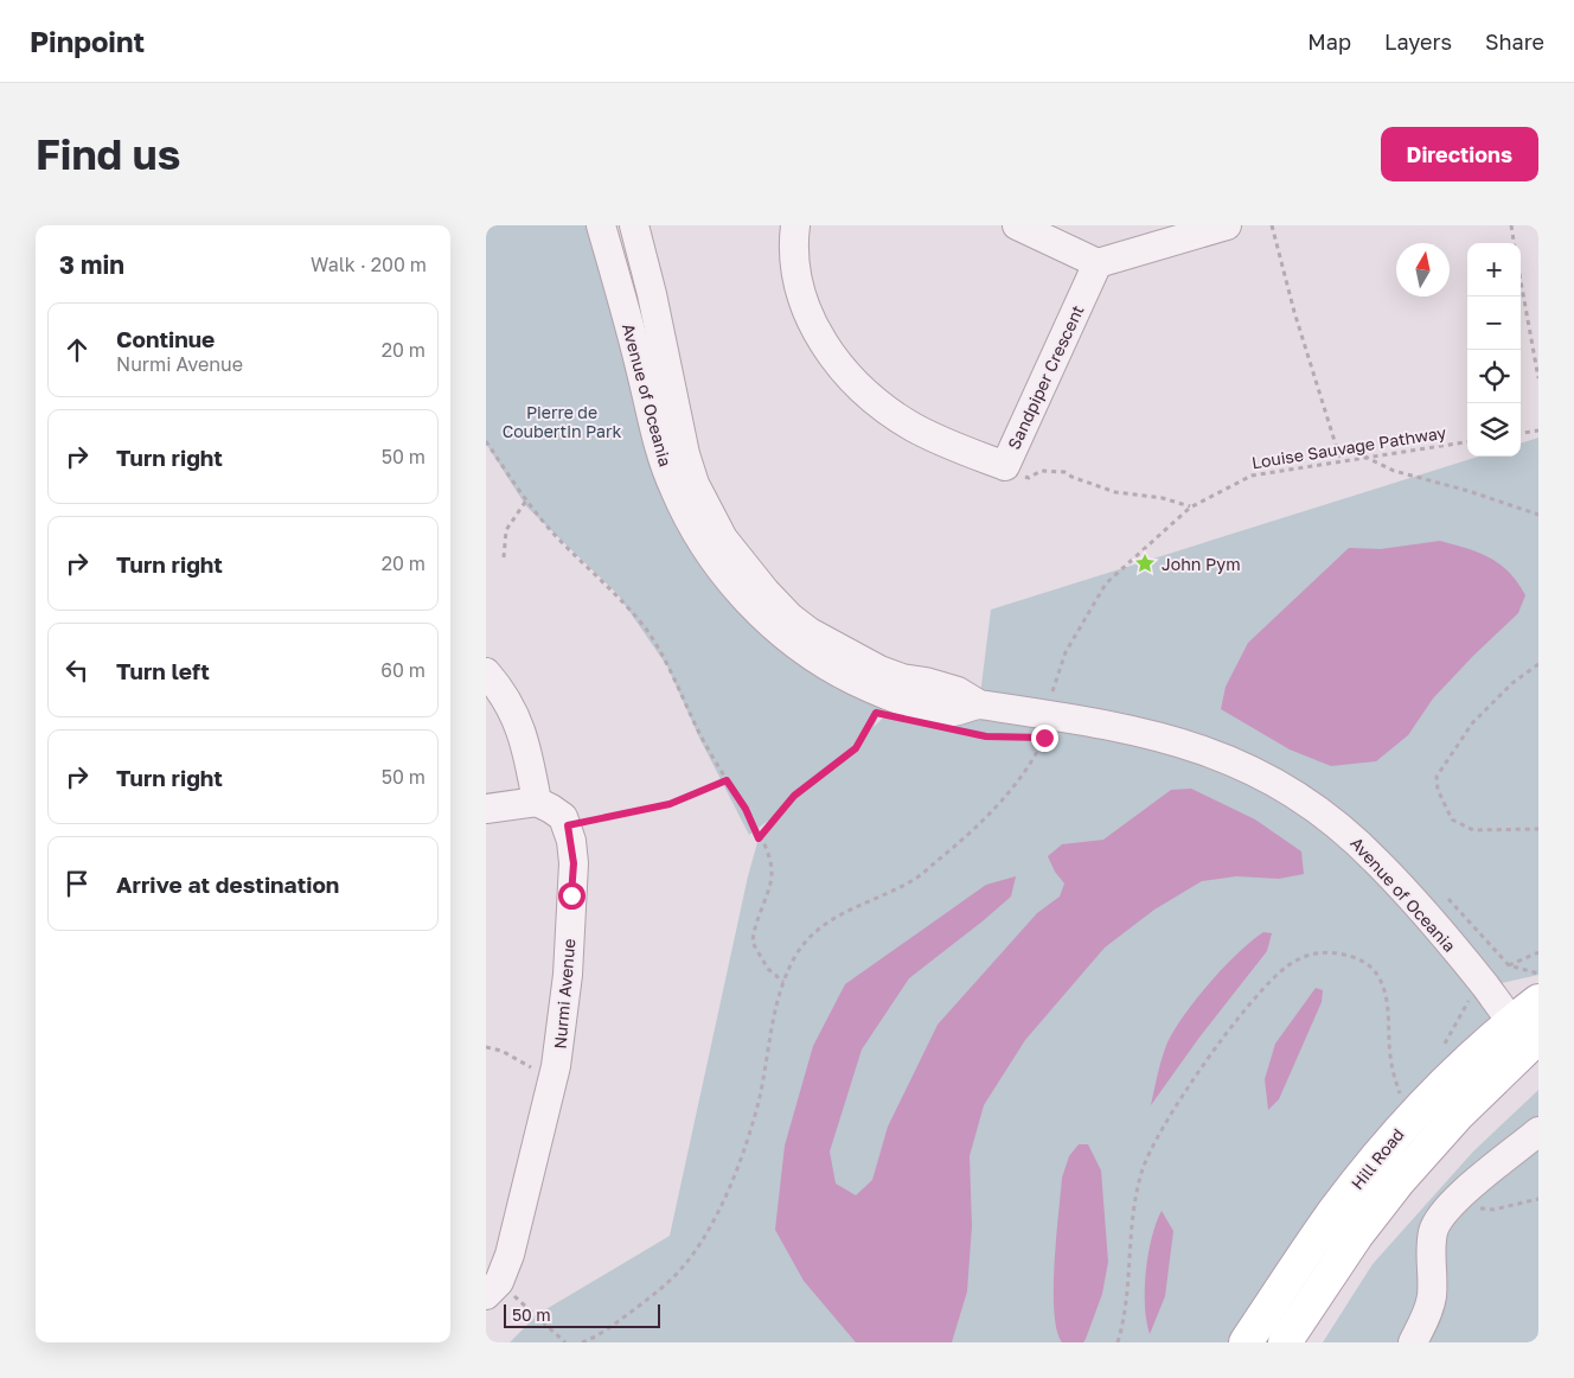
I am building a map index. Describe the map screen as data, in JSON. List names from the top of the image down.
{
  "streets": {
    "main road": ["Hill Road"],
    "street": ["Sandpiper Crescent", "Avenue of Oceania", "Nurmi Avenue"],
    "path": ["Louise Sauvage Pathway"]
  },
  "crossings": [
    ["Avenue of Oceania", "Hill Road"]
  ],
  "parks": ["Pierre de Coubertin Park"],
  "places": {
    "place": ["John Pym"]
  },
  "scale_bar": "50 m",
  "north": "top",
  "page": {
    "header": "Pinpoint",
    "nav": ["Map", "Layers", "Share"],
    "buttons": "Directions",
    "title": "Find us",
    "heading": ["3 min", "Walk · 200 m"],
    "map_buttons": ["+", "−"],
    "list": [
      ["Continue", "Nurmi Avenue", "20 m"],
      ["Turn right", "50 m"],
      ["Turn right", "20 m"],
      ["Turn left", "60 m"],
      ["Turn right", "50 m"],
      "Arrive at destination"
    ],
    "scale": "50 m"
  }
}
